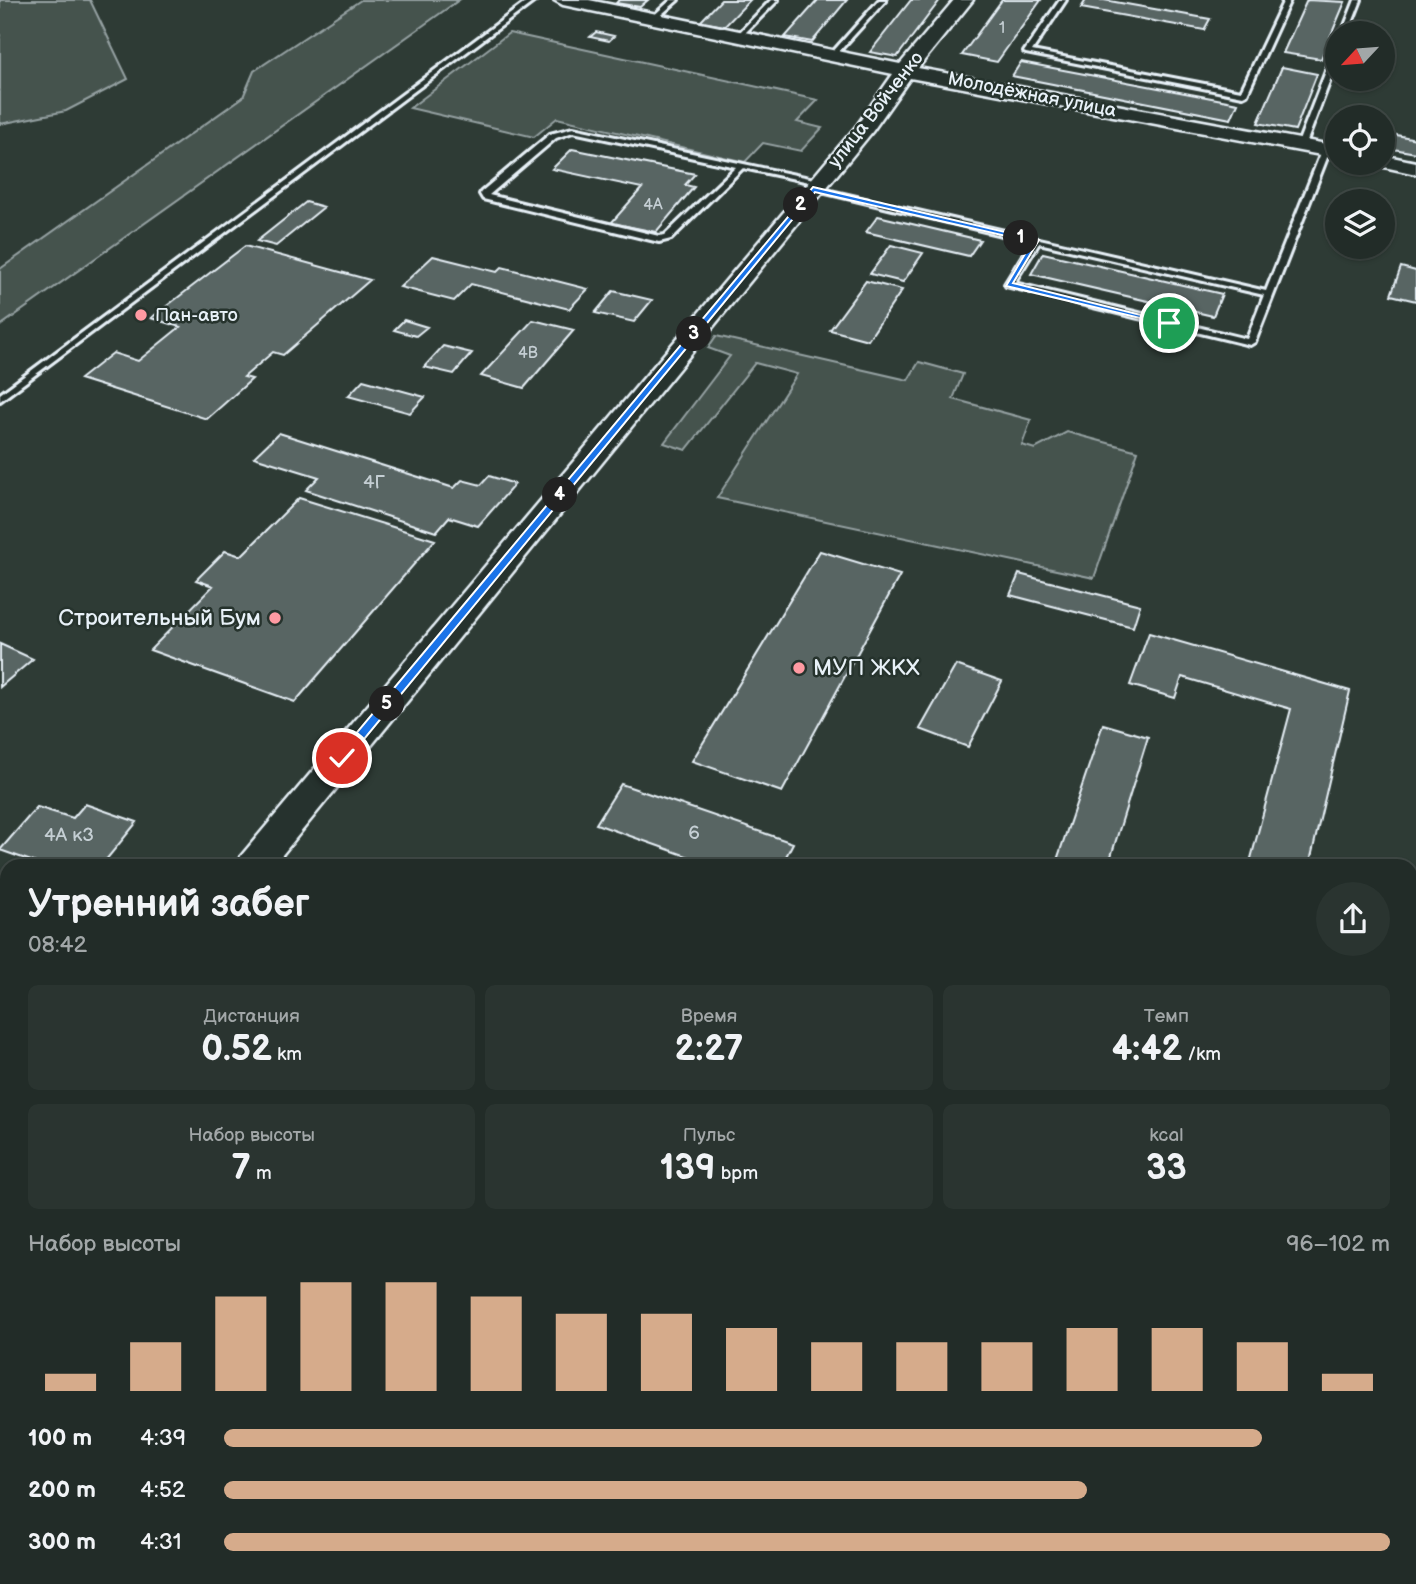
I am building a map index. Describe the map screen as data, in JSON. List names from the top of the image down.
{
  "streets": {
    "main road": ["Молодёжная улица", "улица Войченко"]
  },
  "crossings": [
    ["Молодёжная улица", "улица Войченко"]
  ],
  "places": ["Пан-авто", "Строительный Бум", "МУП ЖКХ"],
  "house_numbers": [
    "1",
    "4А",
    "4В",
    "4Г",
    "6",
    "4А к3"
  ],
  "north": "bottom left",
  "page": {
    "pins": [
      "2",
      "1",
      "3",
      "4",
      "5"
    ],
    "heading": ["Утренний забег", "08:42"],
    "stats": [
      ["Дистанция", "0.52 km"],
      ["Время", "2:27"],
      ["Темп", "4:42 /km"],
      ["Набор высоты", "7 m"],
      ["Пульс", "139 bpm"],
      ["kcal", "33"]
    ],
    "chart": ["Набор высоты", "96–102 m"],
    "list": [
      {
        "name": "100 m",
        "note": "4:39"
      },
      {
        "name": "200 m",
        "note": "4:52"
      },
      {
        "name": "300 m",
        "note": "4:31"
      }
    ]
  }
}
